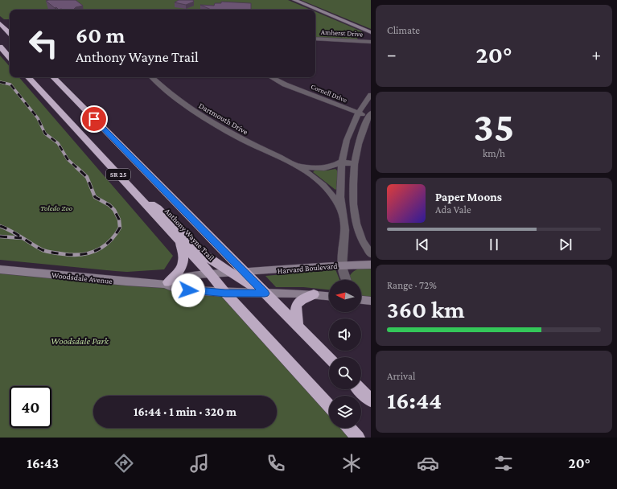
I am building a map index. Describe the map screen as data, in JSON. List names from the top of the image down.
{
  "streets": {
    "highway": ["SR 25", "Anthony Wayne Trail"],
    "street": [
      "Amherst Drive",
      "Cornell Drive",
      "Dartmouth Drive",
      "Harvard Boulevard",
      "Woodsdale Avenue"
    ]
  },
  "crossings": [
    ["Anthony Wayne Trail", "Harvard Boulevard"],
    ["Anthony Wayne Trail", "Woodsdale Avenue"],
    ["Harvard Boulevard", "Woodsdale Avenue"]
  ],
  "parks": ["Toledo Zoo", "Woodsdale Park"],
  "north": "left",
  "page": {
    "tile": [
      "Climate",
      ["35", "km/h"],
      ["Range · 72%", "360 km"],
      ["Arrival", "16:44"]
    ],
    "turn": ["60 m", "Anthony Wayne Trail"],
    "heat": ["−", "20°", "+"],
    "song": ["Paper Moons", "Ada Vale"],
    "limit": "40",
    "trip": "16:44 · 1 min · 320 m",
    "tabs": ["16:43", "20°"]
  }
}
